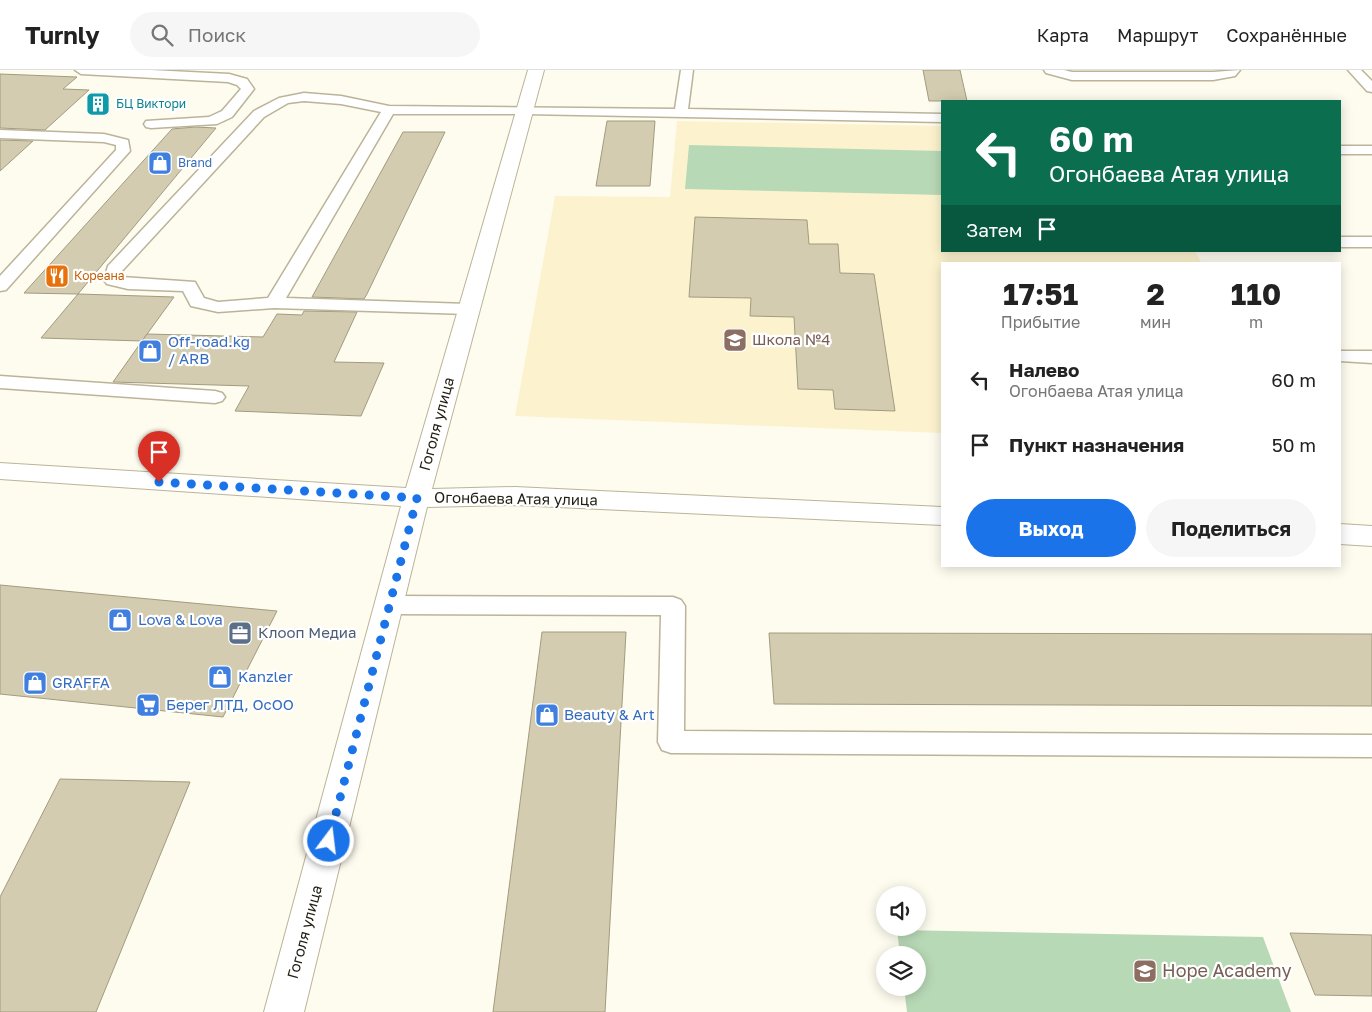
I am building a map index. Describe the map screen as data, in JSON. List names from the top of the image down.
{
  "streets": {
    "street": ["Гоголя улица", "Огонбаева Атая улица"]
  },
  "crossings": [
    ["Гоголя улица", "Огонбаева Атая улица"]
  ],
  "places": {
    "building": ["БЦ Виктори"],
    "shop": [
      "Brand",
      "Off-road.kg / ARB",
      "Lova & Lova",
      "Kanzler",
      "GRAFFA",
      "Beauty & Art"
    ],
    "restaurant": ["Кореана"],
    "school or university": ["Школа №4", "Hope Academy"],
    "office": ["Клооп Медиа"],
    "supermarket": ["Берег ЛТД, ОсОО"]
  },
  "page": {
    "header": "Turnly",
    "search": "Поиск",
    "nav": ["Карта", "Маршрут", "Сохранённые"],
    "turn": ["60 m", "Огонбаева Атая улица"],
    "then": "Затем",
    "eta": [
      "17:51",
      "Прибытие",
      "2",
      "мин",
      "110",
      "m"
    ],
    "list": [
      {
        "name": "Налево",
        "note": "Огонбаева Атая улица",
        "value": "60 m"
      },
      {
        "name": "Пункт назначения",
        "value": "50 m"
      }
    ],
    "buttons": ["Выход", "Поделиться"]
  }
}
